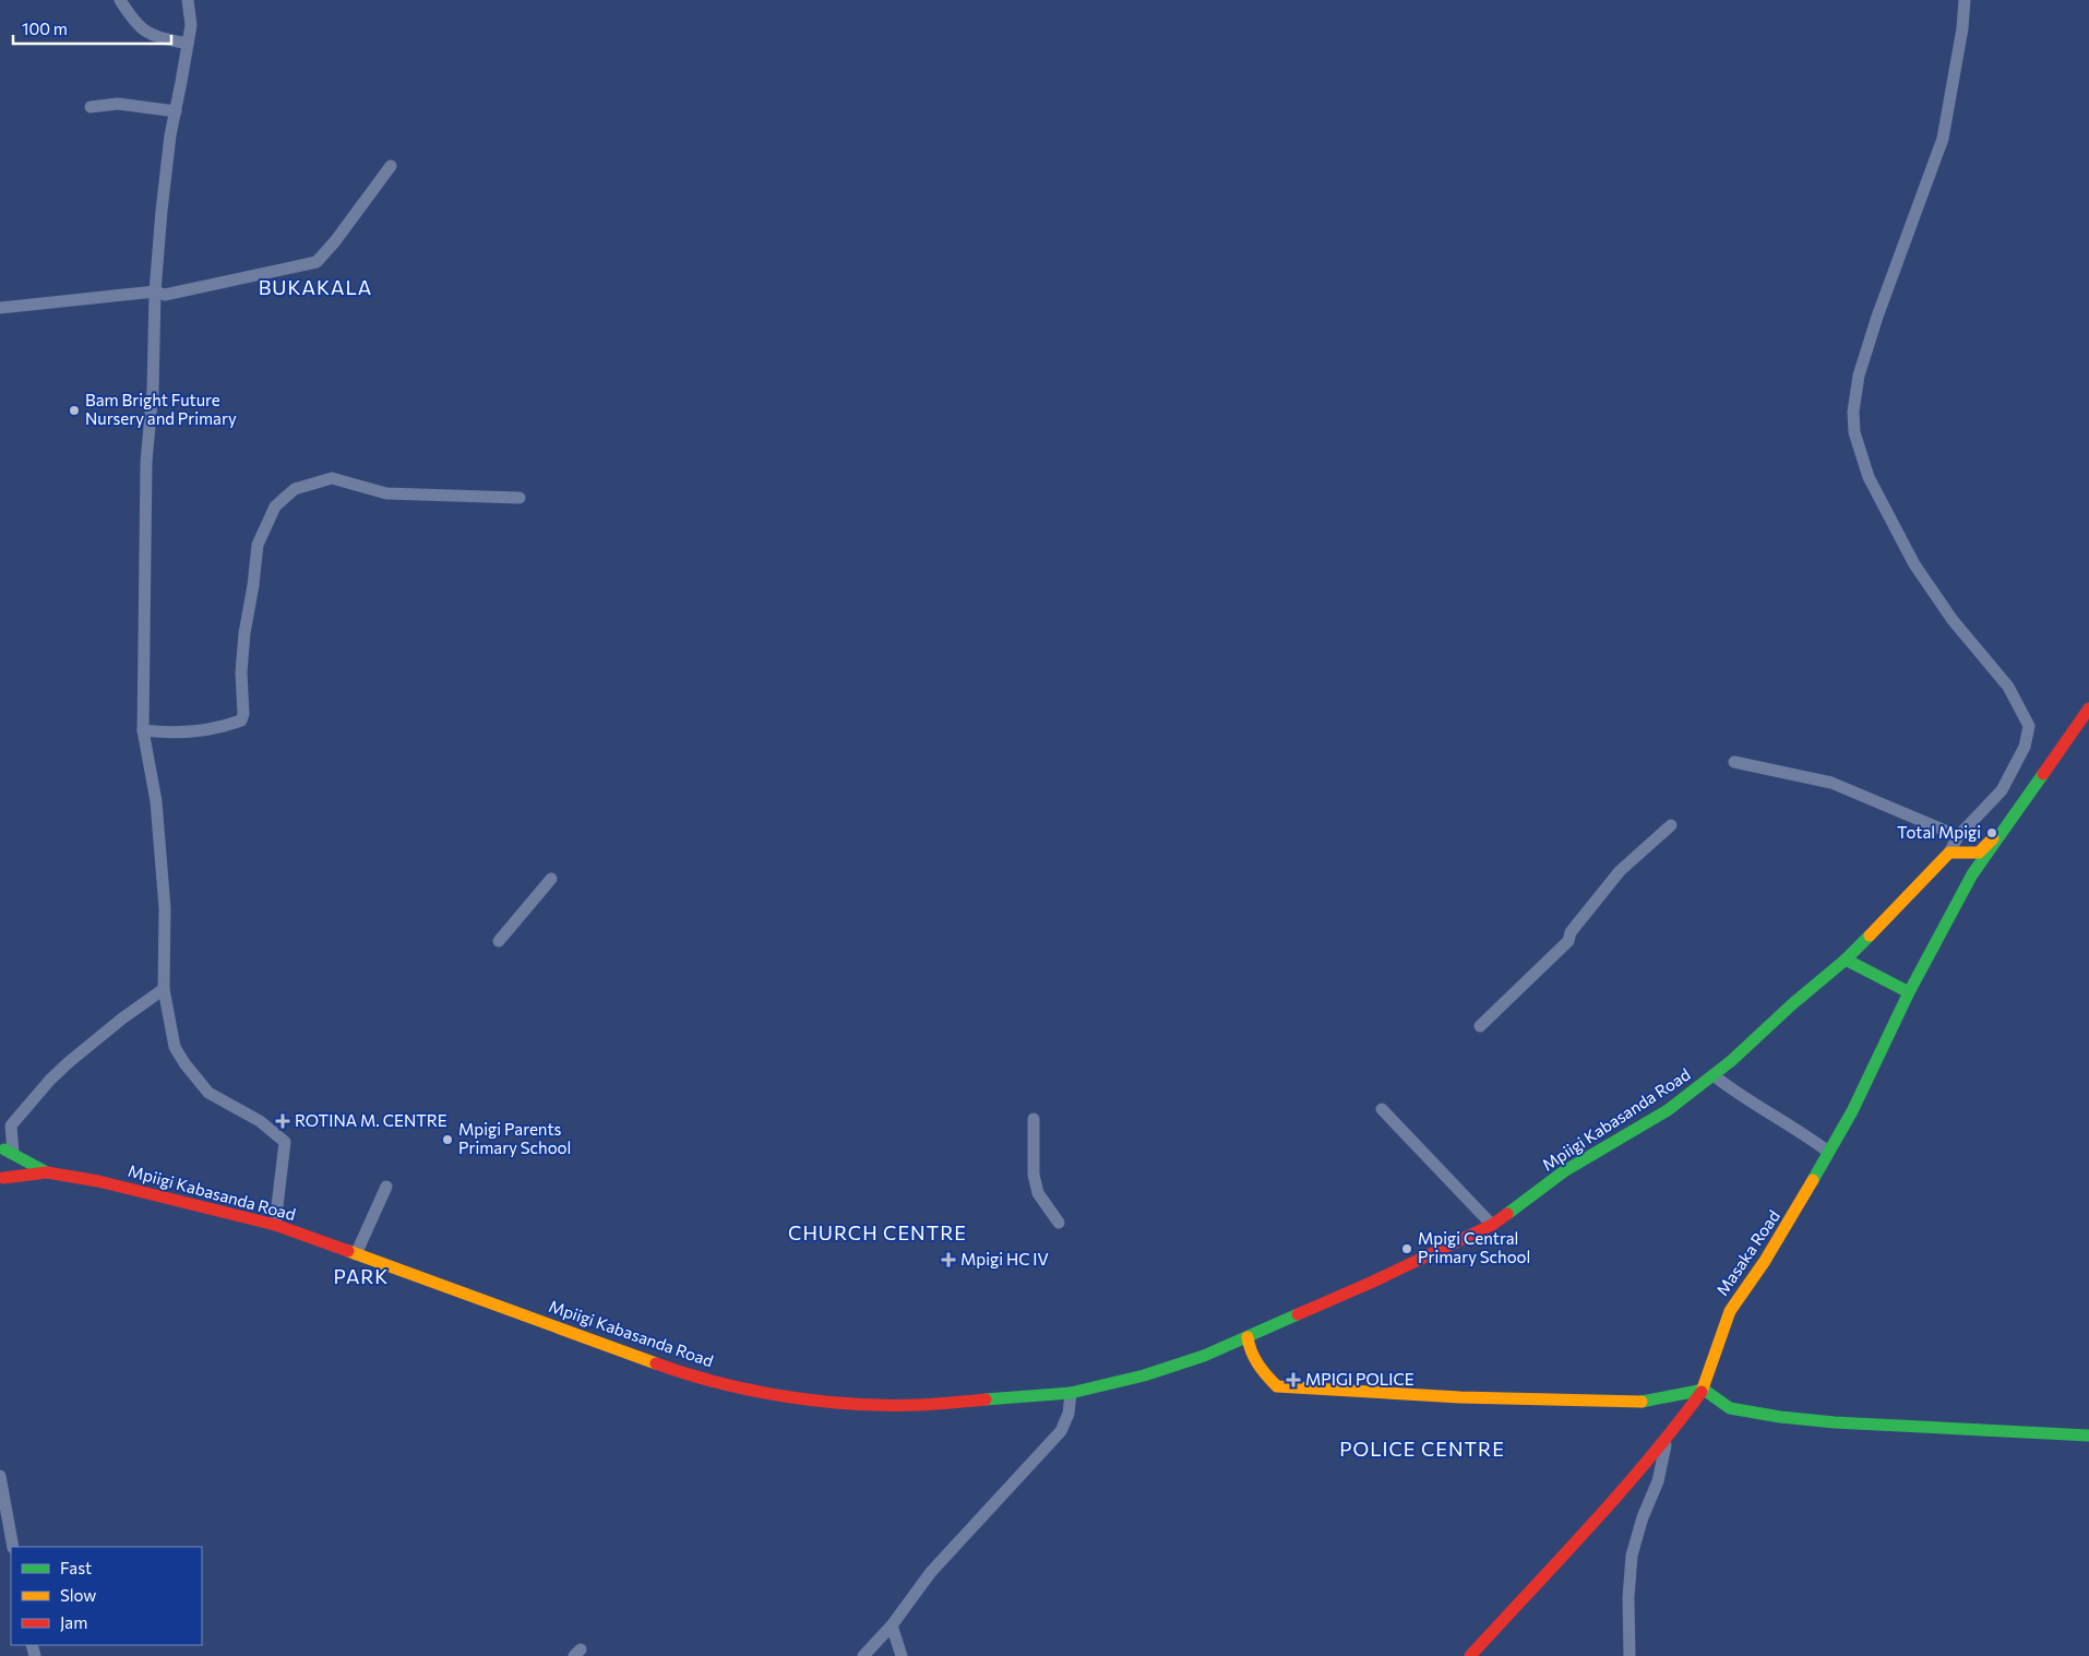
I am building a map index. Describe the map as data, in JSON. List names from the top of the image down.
{
  "streets": {
    "main road": ["Mpiigi Kabasanda Road", "Masaka Road"]
  },
  "districts": [
    "BUKAKALA",
    "CHURCH CENTRE",
    "PARK",
    "POLICE CENTRE"
  ],
  "places": {
    "other": [
      "Bam Bright Future Nursery and Primary",
      "Total Mpigi",
      "Mpigi Parents Primary School",
      "Mpigi Central Primary School"
    ],
    "health": ["ROTINA M. CENTRE", "Mpigi HC IV", "MPIGI POLICE"]
  },
  "legend": ["Fast", "Slow", "Jam"],
  "scale_bar": "100 m"
}
